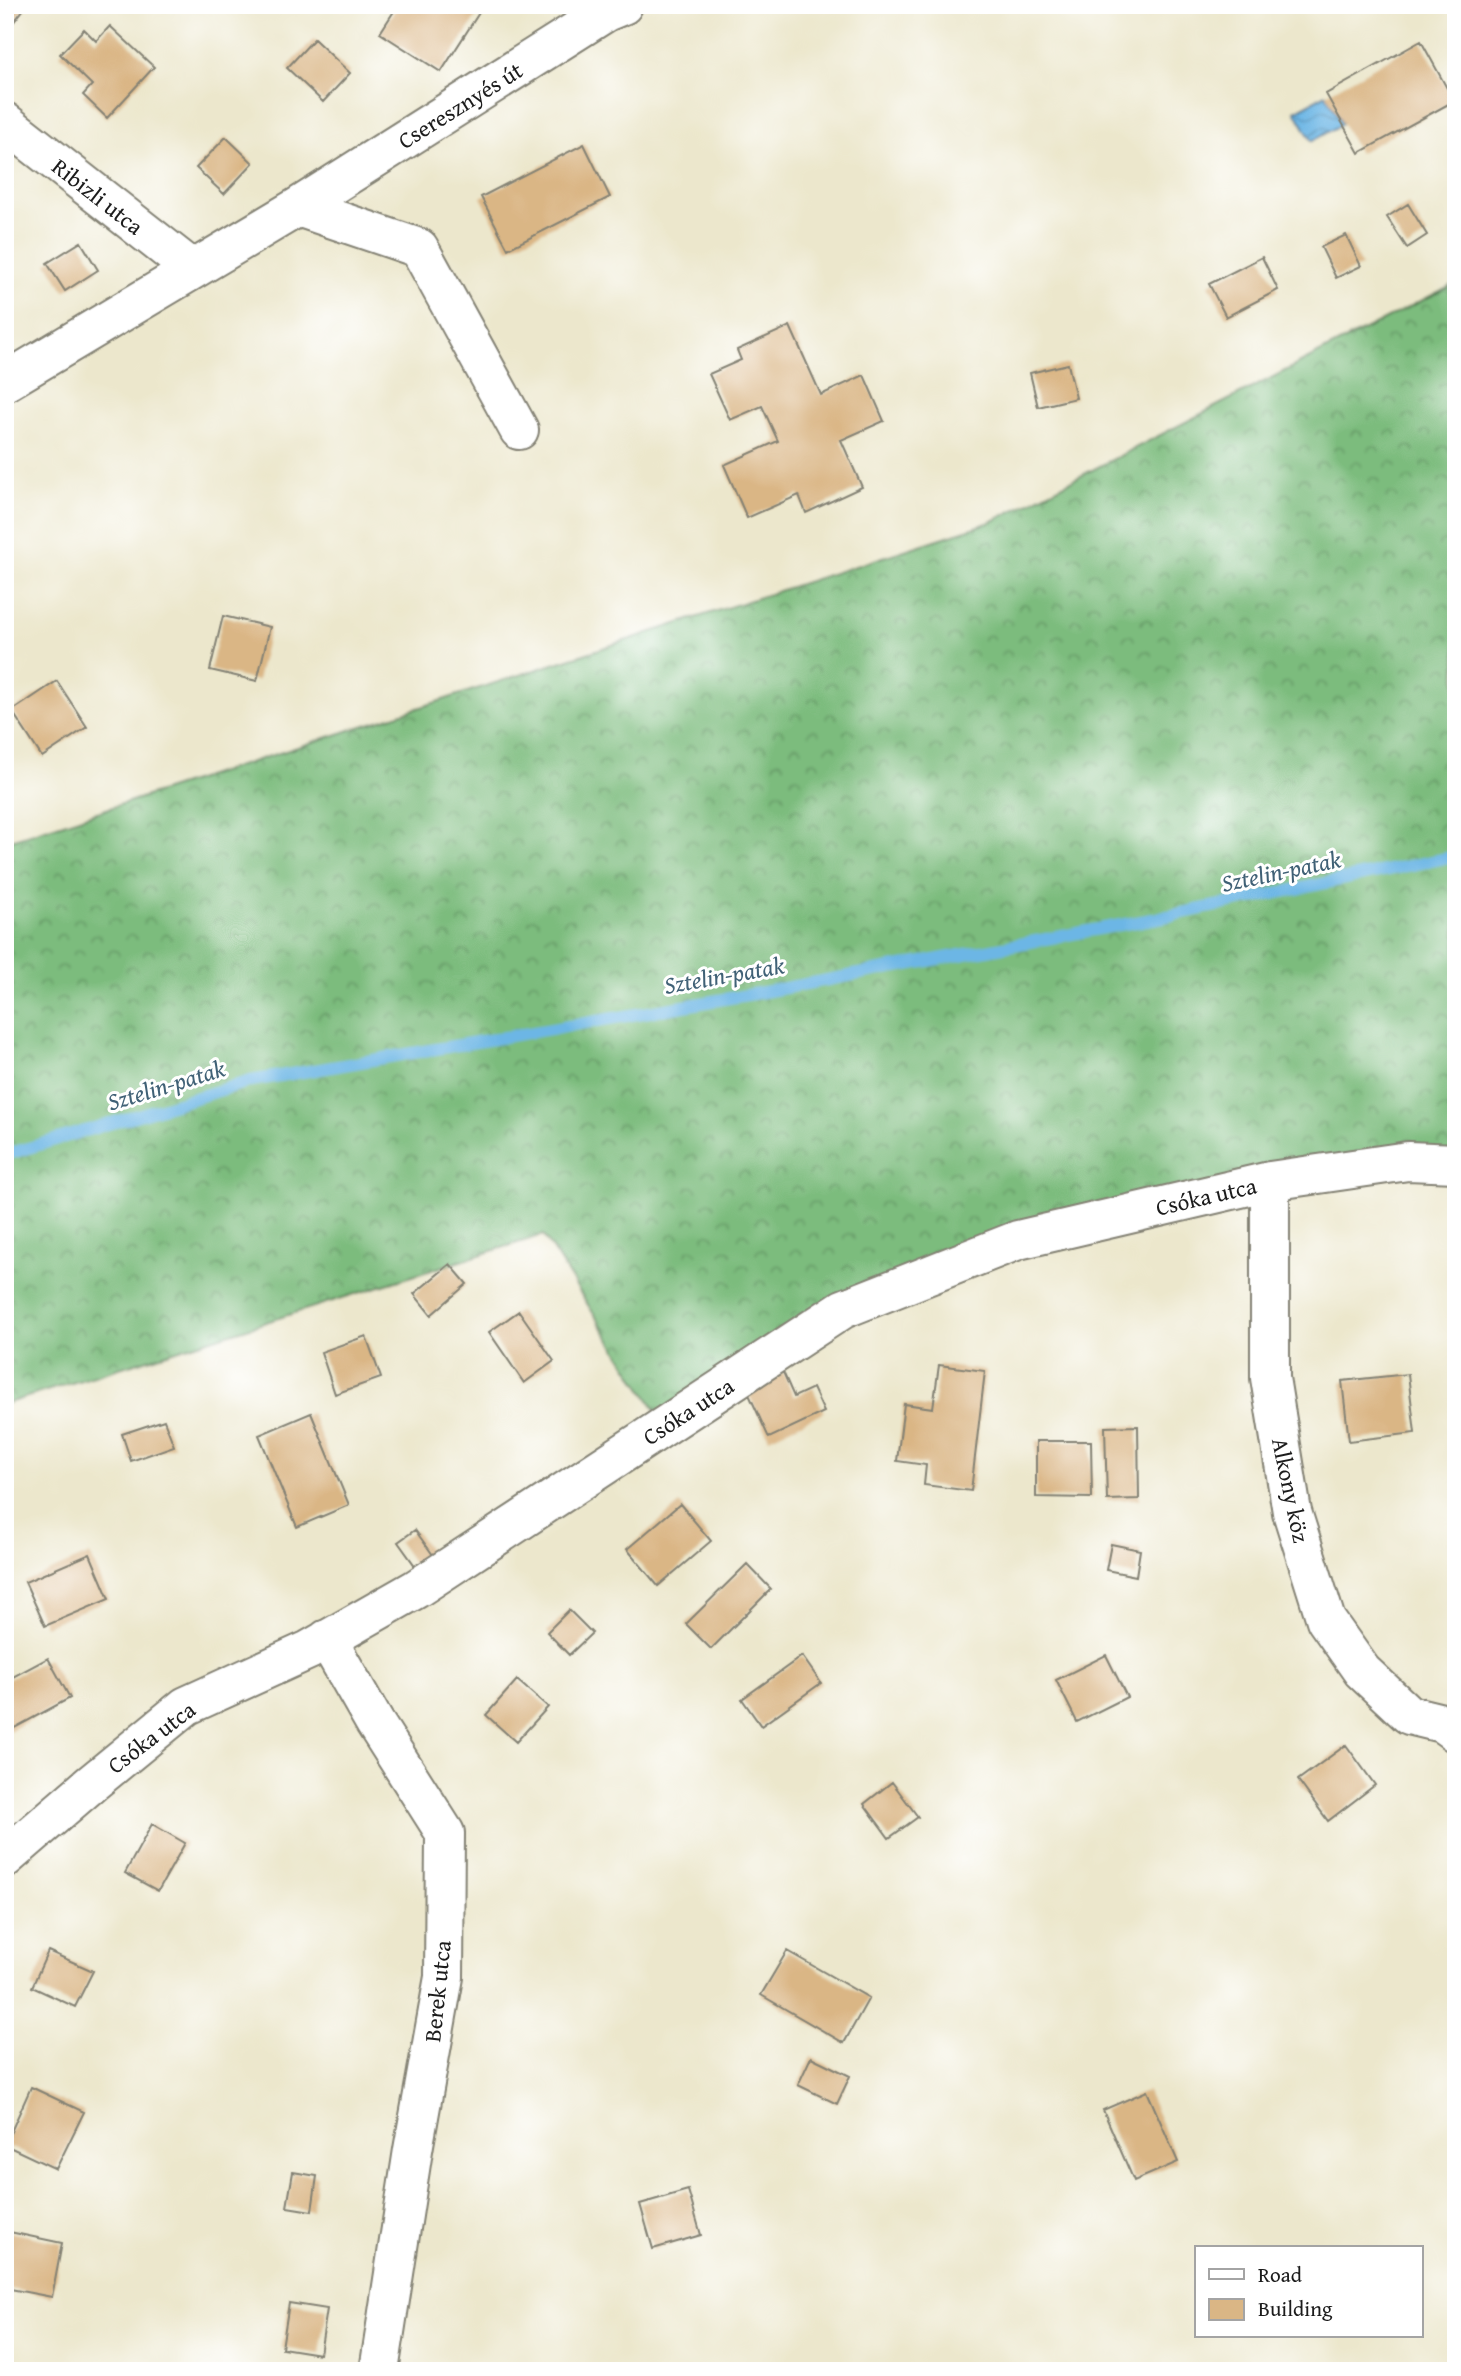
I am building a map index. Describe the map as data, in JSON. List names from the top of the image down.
{
  "streets": {
    "street": [
      "Cseresznyés út",
      "Ribizli utca",
      "Csóka utca",
      "Alkony köz",
      "Berek utca"
    ]
  },
  "crossings": [
    ["Cseresznyés út", "Ribizli utca"],
    ["Csóka utca", "Alkony köz"],
    ["Csóka utca", "Berek utca"]
  ],
  "water": ["Sztelin-patak"],
  "legend": ["Road", "Building"]
}
